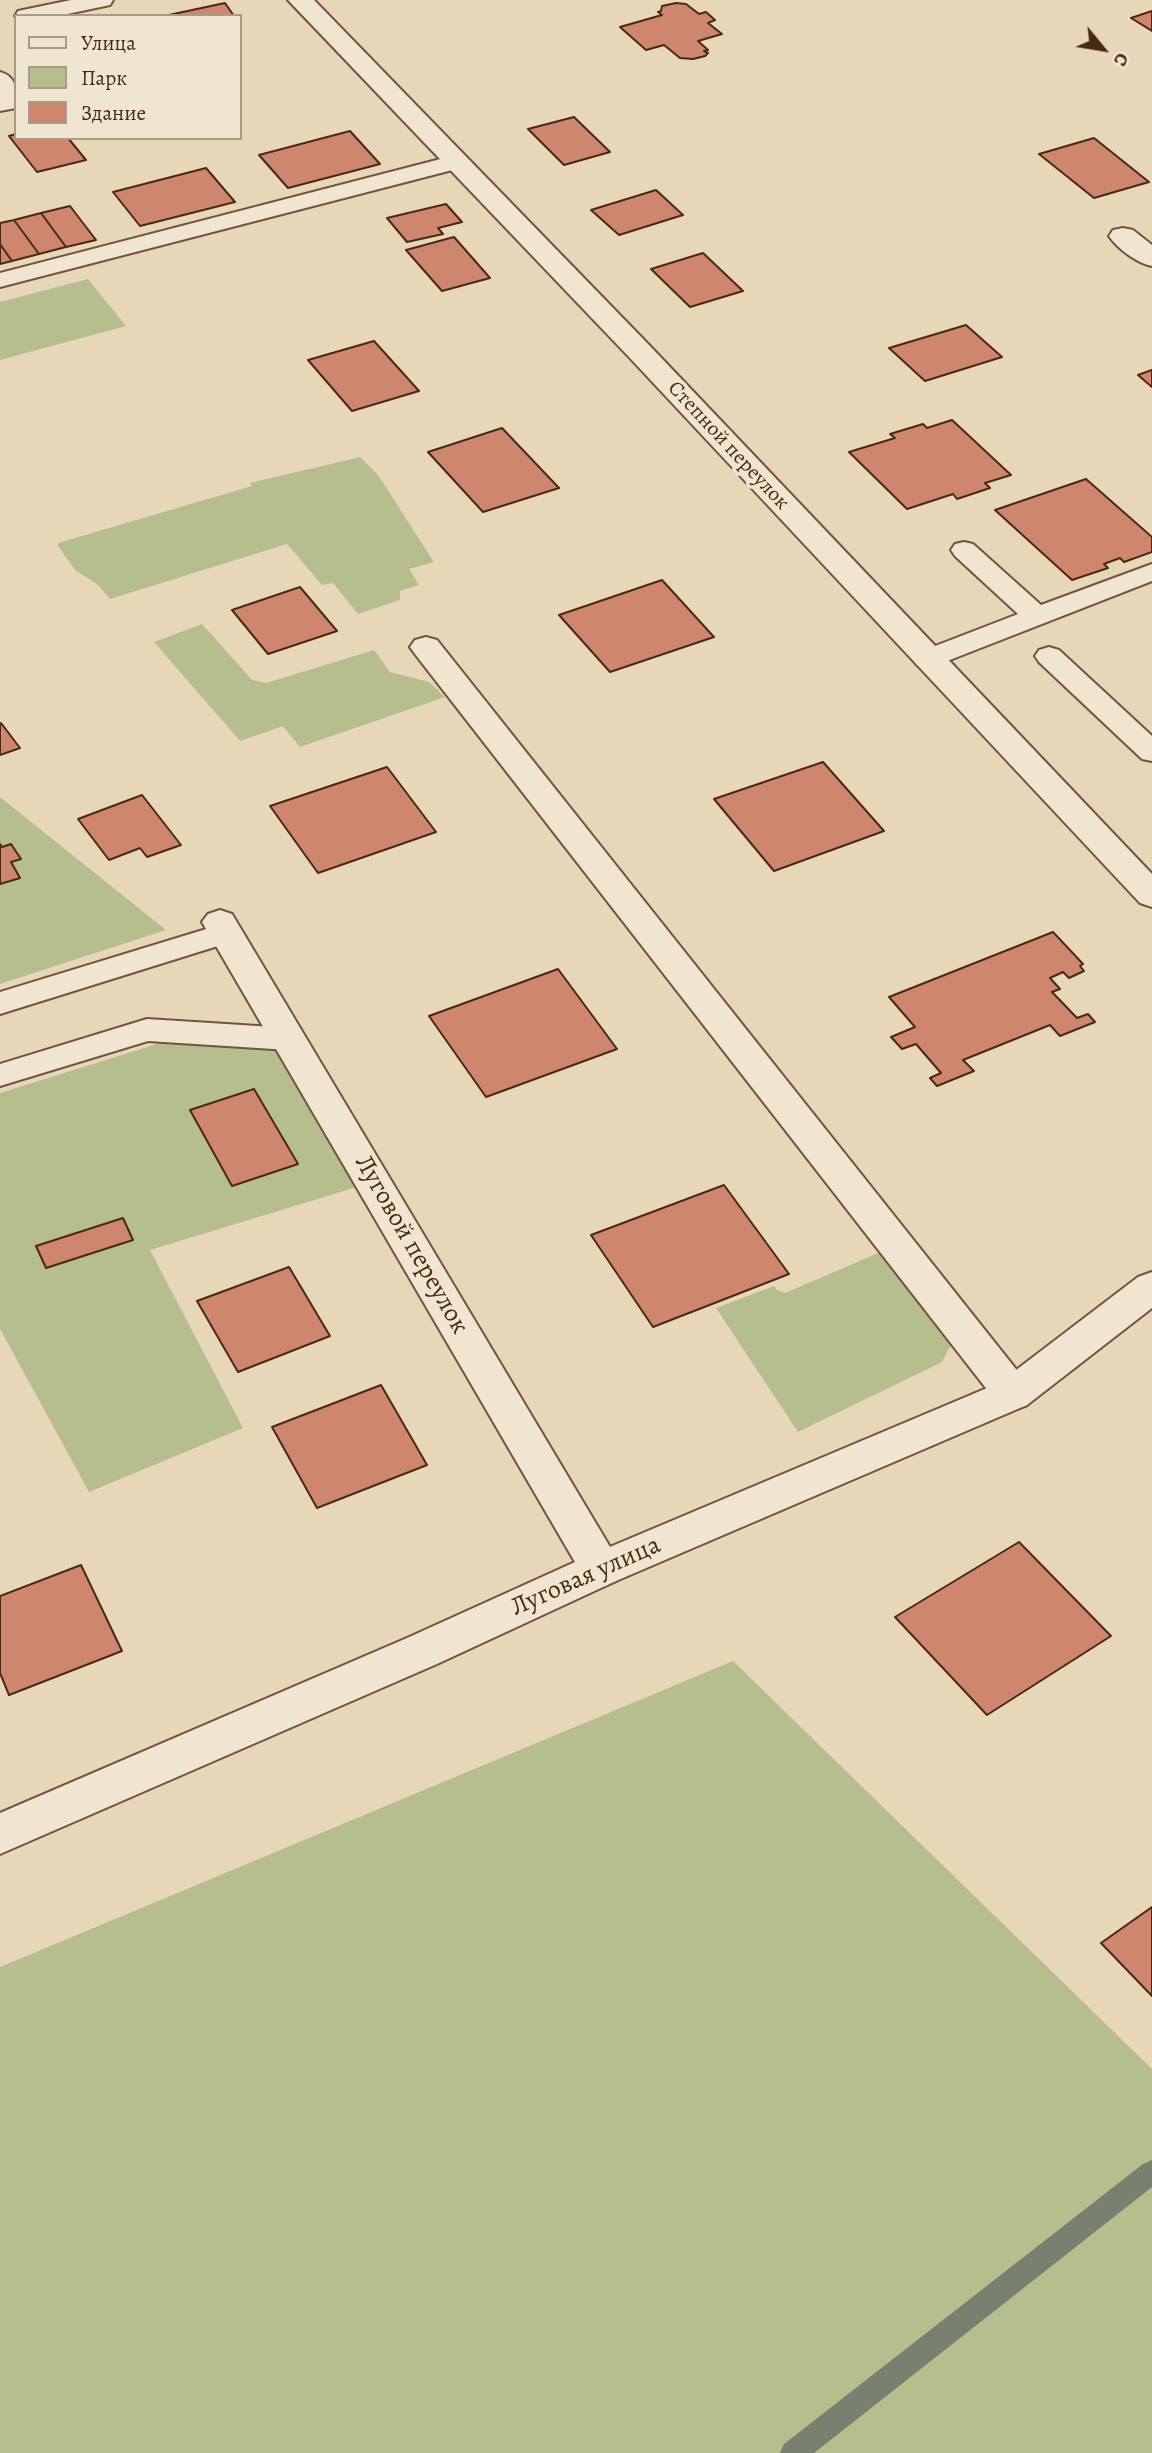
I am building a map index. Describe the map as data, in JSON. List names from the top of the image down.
{
  "streets": {
    "street": ["Степной переулок", "Луговой переулок", "Луговая улица"]
  },
  "crossings": [
    ["Луговой переулок", "Луговая улица"]
  ],
  "legend": ["Улица", "Парк", "Здание"],
  "north": "bottom right"
}
